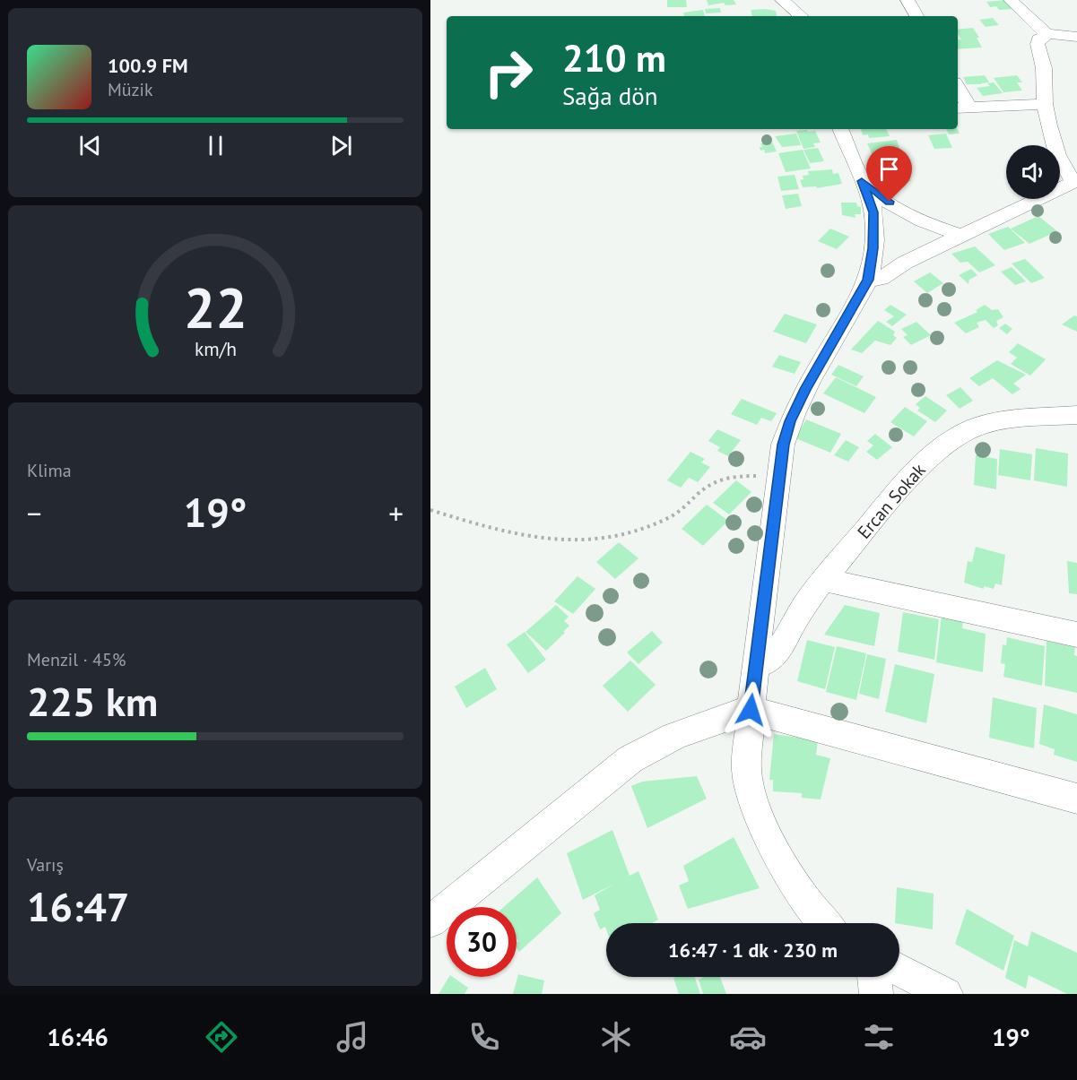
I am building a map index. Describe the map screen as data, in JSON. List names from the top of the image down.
{
  "streets": {
    "street": ["Ercan Sokak"]
  },
  "page": {
    "turn": ["210 m", "Sağa dön"],
    "song": ["100.9 FM", "Müzik"],
    "tile": [
      "Klima",
      ["Menzil · 45%", "225 km"],
      ["Varış", "16:47"]
    ],
    "heat": ["−", "19°", "+"],
    "limit": "30",
    "trip": "16:47 · 1 dk · 230 m",
    "tabs": ["16:46", "19°"],
    "gauge": ["22", "km/h"]
  }
}
